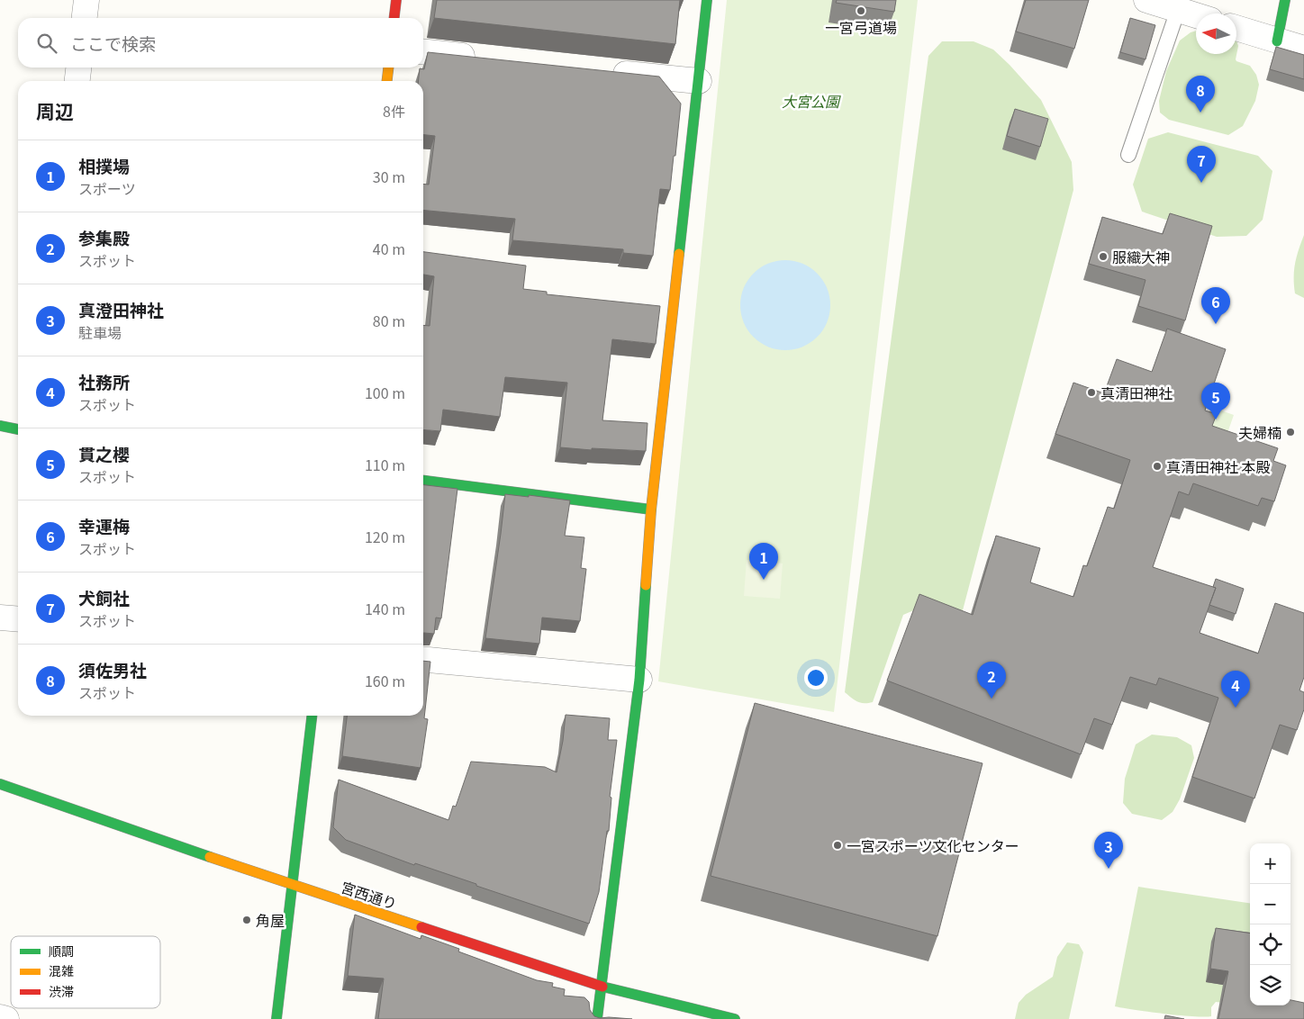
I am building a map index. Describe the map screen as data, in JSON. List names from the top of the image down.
{
  "streets": {
    "street": ["宮西通り"]
  },
  "parks": ["大宮公園"],
  "places": [
    "一宮弓道場",
    "服織大神",
    "真清田神社",
    "夫婦楠",
    "真清田神社 本殿",
    "一宮スポーツ文化センター",
    "角屋"
  ],
  "legend": ["順調", "混雑", "渋滞"],
  "north": "left",
  "page": {
    "search": "ここで検索",
    "pins": [
      "8",
      "7",
      "6",
      "5",
      "1",
      "2",
      "4",
      "3"
    ],
    "heading": ["周辺", "8件"],
    "list": [
      {
        "mark": "1",
        "name": "相撲場",
        "note": "スポーツ",
        "value": "30 m"
      },
      {
        "mark": "2",
        "name": "参集殿",
        "note": "スポット",
        "value": "40 m"
      },
      {
        "mark": "3",
        "name": "真澄田神社",
        "note": "駐車場",
        "value": "80 m"
      },
      {
        "mark": "4",
        "name": "社務所",
        "note": "スポット",
        "value": "100 m"
      },
      {
        "mark": "5",
        "name": "貫之櫻",
        "note": "スポット",
        "value": "110 m"
      },
      {
        "mark": "6",
        "name": "幸運梅",
        "note": "スポット",
        "value": "120 m"
      },
      {
        "mark": "7",
        "name": "犬飼社",
        "note": "スポット",
        "value": "140 m"
      },
      {
        "mark": "8",
        "name": "須佐男社",
        "note": "スポット",
        "value": "160 m"
      }
    ],
    "map_buttons": ["+", "−"]
  }
}
